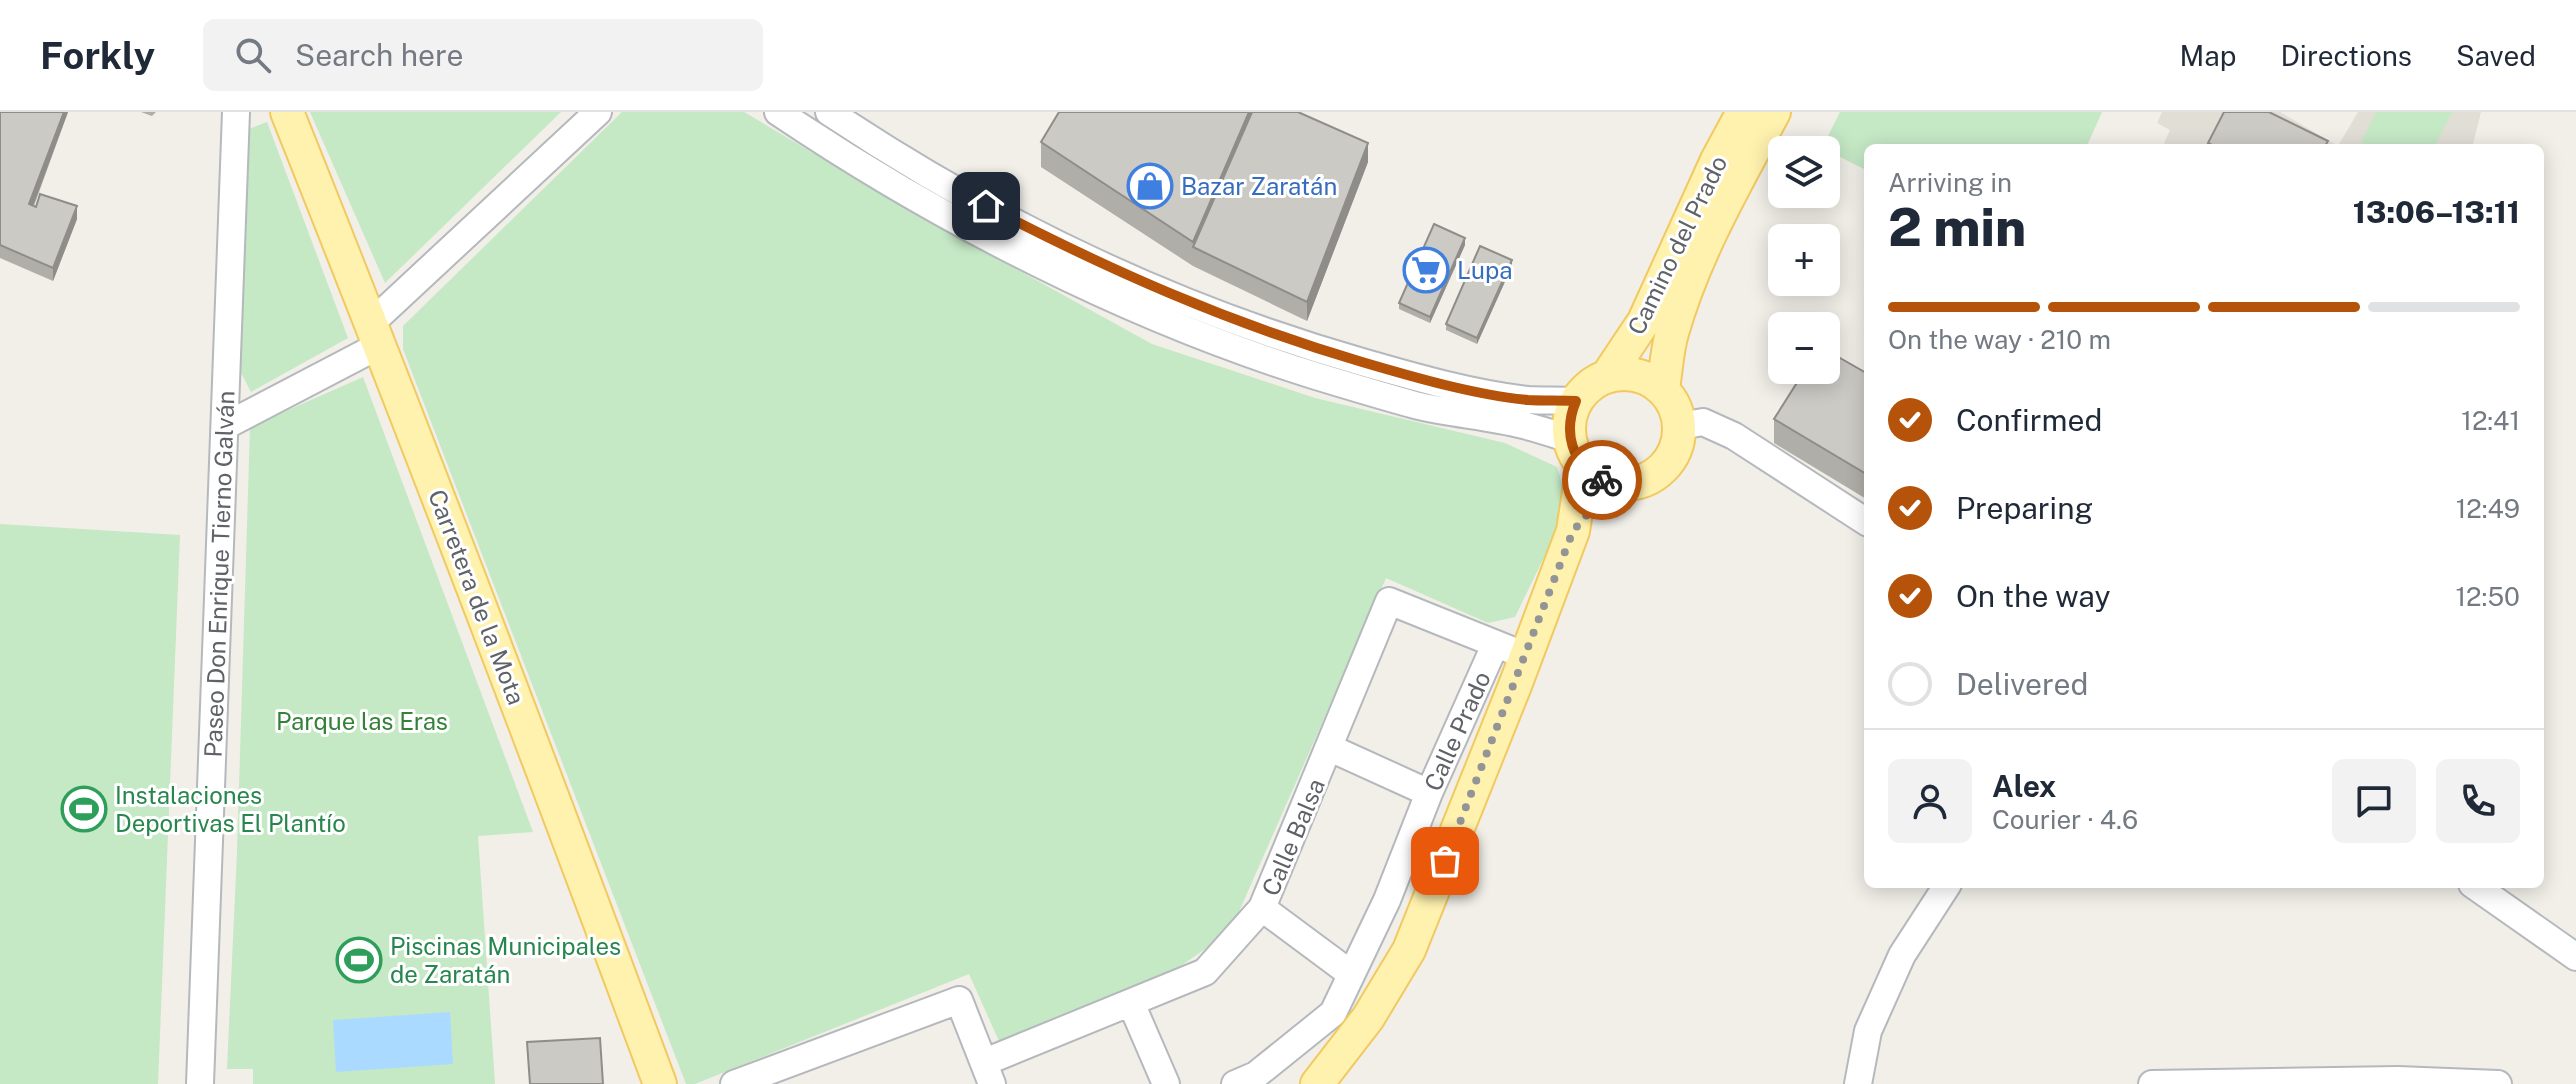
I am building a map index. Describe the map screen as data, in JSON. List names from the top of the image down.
{
  "streets": {
    "main road": ["Camino del Prado", "Carretera de la Mota"],
    "street": ["Paseo Don Enrique Tierno Galván", "Calle Prado", "Calle Balsa"]
  },
  "crossings": [
    ["Calle Prado", "Calle Balsa"]
  ],
  "parks": ["Parque las Eras"],
  "places": {
    "shop": ["Bazar Zaratán"],
    "supermarket": ["Lupa"],
    "sports": ["Instalaciones Deportivas El Plantío", "Piscinas Municipales de Zaratán"]
  },
  "page": {
    "header": "Forkly",
    "search": "Search here",
    "nav": ["Map", "Directions", "Saved"],
    "map_buttons": ["+", "−"],
    "heading": ["2 min", "Arriving in", "13:06–13:11"],
    "panel": ["Alex", "Courier · 4.6"],
    "bar": "On the way · 210 m",
    "list": [
      ["Confirmed", "12:41"],
      ["Preparing", "12:49"],
      ["On the way", "12:50"],
      "Delivered"
    ]
  }
}
